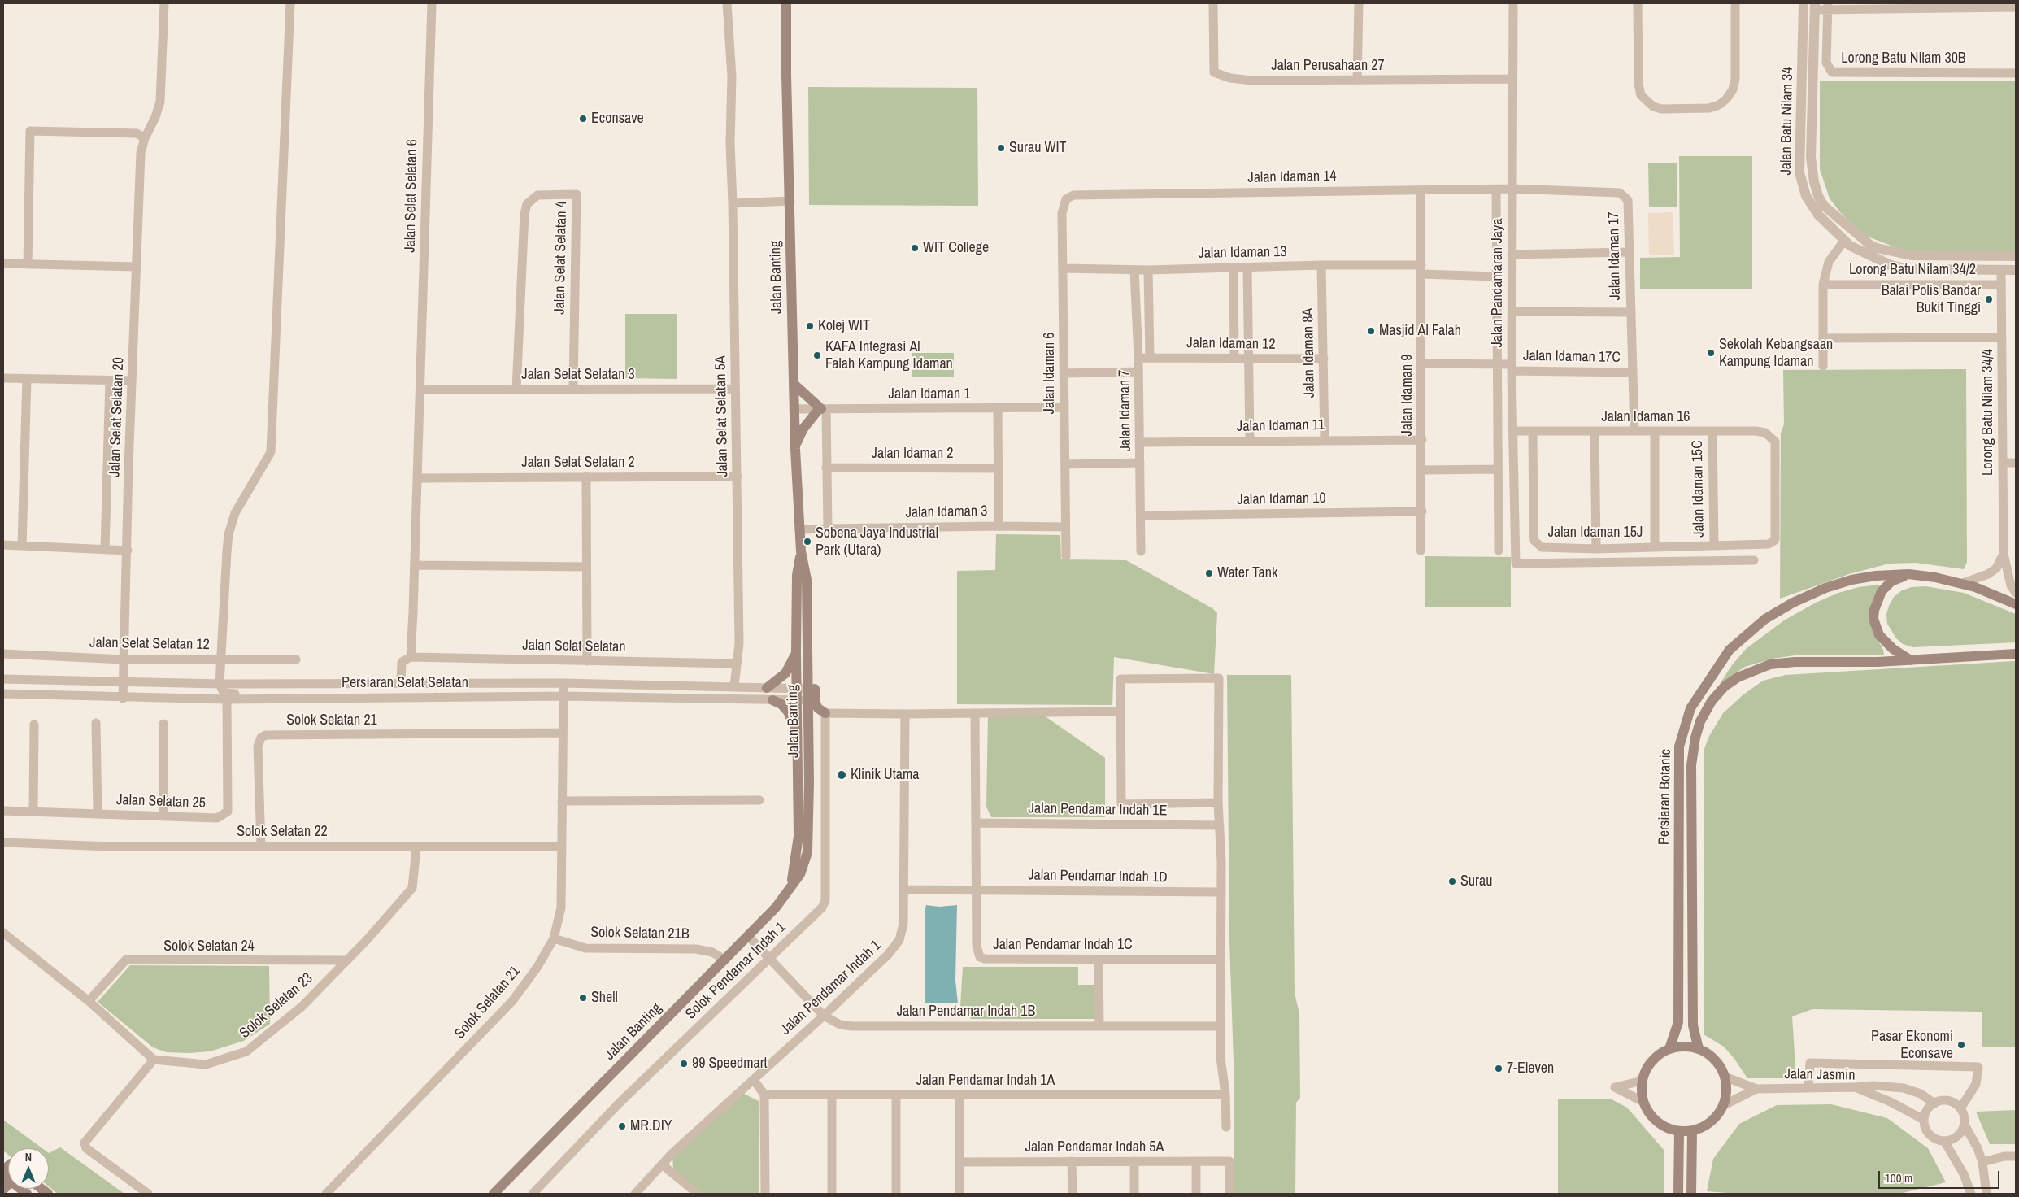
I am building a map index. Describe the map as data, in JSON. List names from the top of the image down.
{
  "streets": {
    "main road": ["Jalan Banting", "Persiaran Botanic"],
    "street": [
      "Lorong Batu Nilam 30B",
      "Jalan Perusahaan 27",
      "Jalan Batu Nilam 34",
      "Jalan Idaman 14",
      "Jalan Selat Selatan 6",
      "Jalan Idaman 13",
      "Jalan Idaman 17",
      "Jalan Selat Selatan 4",
      "Lorong Batu Nilam 34/2",
      "Jalan Pandamaran Jaya",
      "Jalan Idaman 12",
      "Jalan Idaman 8A",
      "Jalan Idaman 17C",
      "Jalan Idaman 6",
      "Jalan Selat Selatan 3",
      "Jalan Idaman 1",
      "Jalan Idaman 9",
      "Jalan Idaman 7",
      "Lorong Batu Nilam 34/4",
      "Jalan Selat Selatan 5A",
      "Jalan Selat Selatan 20",
      "Jalan Idaman 16",
      "Jalan Idaman 11",
      "Jalan Idaman 2",
      "Jalan Selat Selatan 2",
      "Jalan Idaman 15C",
      "Jalan Idaman 10",
      "Jalan Idaman 3",
      "Jalan Idaman 15J",
      "Jalan Selat Selatan 12",
      "Jalan Selat Selatan",
      "Persiaran Selat Selatan",
      "Solok Selatan 21",
      "Jalan Selatan 25",
      "Jalan Pendamar Indah 1E",
      "Solok Selatan 22",
      "Jalan Pendamar Indah 1D",
      "Solok Selatan 21B",
      "Jalan Pendamar Indah 1C",
      "Solok Selatan 24",
      "Solok Pendamar Indah 1",
      "Jalan Pendamar Indah 1",
      "Solok Selatan 23",
      "Jalan Pendamar Indah 1B",
      "Jalan Jasmin",
      "Jalan Pendamar Indah 1A",
      "Jalan Pendamar Indah 5A"
    ]
  },
  "crossings": [
    ["Jalan Perusahaan 27", "Jalan Pandamaran Jaya"],
    ["Jalan Batu Nilam 34", "Lorong Batu Nilam 34/4"],
    ["Jalan Idaman 14", "Jalan Idaman 17"],
    ["Jalan Idaman 14", "Jalan Pandamaran Jaya"],
    ["Jalan Idaman 14", "Jalan Idaman 6"],
    ["Jalan Idaman 14", "Jalan Idaman 9"],
    ["Jalan Selat Selatan 6", "Jalan Selat Selatan 3"],
    ["Jalan Selat Selatan 6", "Jalan Selat Selatan 2"],
    ["Jalan Selat Selatan 6", "Jalan Selat Selatan"],
    ["Jalan Idaman 13", "Jalan Pandamaran Jaya"],
    ["Jalan Idaman 13", "Jalan Idaman 8A"],
    ["Jalan Idaman 13", "Jalan Idaman 6"],
    ["Jalan Idaman 13", "Jalan Idaman 9"],
    ["Jalan Idaman 13", "Jalan Idaman 7"],
    ["Jalan Idaman 17", "Jalan Pandamaran Jaya"],
    ["Jalan Idaman 17", "Jalan Idaman 17C"],
    ["Jalan Idaman 17", "Jalan Idaman 16"],
    ["Jalan Selat Selatan 4", "Jalan Selat Selatan 3"],
    ["Lorong Batu Nilam 34/2", "Lorong Batu Nilam 34/4"],
    ["Jalan Banting", "Jalan Idaman 1"],
    ["Jalan Banting", "Jalan Idaman 3"],
    ["Jalan Banting", "Persiaran Selat Selatan"],
    ["Jalan Banting", "Solok Selatan 21B"],
    ["Jalan Banting", "Jalan Pendamar Indah 1B"],
    ["Jalan Pandamaran Jaya", "Jalan Idaman 17C"],
    ["Jalan Pandamaran Jaya", "Jalan Idaman 16"],
    ["Jalan Idaman 12", "Jalan Idaman 8A"],
    ["Jalan Idaman 12", "Jalan Idaman 7"],
    ["Jalan Idaman 8A", "Jalan Idaman 11"],
    ["Jalan Idaman 17C", "Jalan Idaman 9"],
    ["Jalan Idaman 6", "Jalan Idaman 1"],
    ["Jalan Idaman 6", "Jalan Idaman 3"],
    ["Jalan Selat Selatan 3", "Jalan Selat Selatan 5A"],
    ["Jalan Idaman 9", "Jalan Idaman 11"],
    ["Jalan Idaman 9", "Jalan Idaman 10"],
    ["Jalan Idaman 7", "Jalan Idaman 11"],
    ["Jalan Idaman 7", "Jalan Idaman 10"],
    ["Jalan Selat Selatan 5A", "Jalan Selat Selatan 2"],
    ["Jalan Selat Selatan 5A", "Jalan Selat Selatan"],
    ["Jalan Selat Selatan 5A", "Persiaran Selat Selatan"],
    ["Jalan Selat Selatan 20", "Jalan Selat Selatan 12"],
    ["Jalan Selat Selatan 20", "Persiaran Selat Selatan"],
    ["Jalan Idaman 16", "Jalan Idaman 15C"],
    ["Jalan Idaman 16", "Jalan Idaman 15J"],
    ["Jalan Idaman 15C", "Jalan Idaman 15J"],
    ["Persiaran Selat Selatan", "Solok Selatan 21"],
    ["Persiaran Selat Selatan", "Jalan Selatan 25"],
    ["Solok Selatan 21", "Solok Selatan 22"],
    ["Solok Selatan 21", "Solok Selatan 21B"],
    ["Persiaran Botanic", "Jalan Jasmin"],
    ["Jalan Pendamar Indah 1E", "Jalan Pendamar Indah 1C"],
    ["Solok Selatan 22", "Solok Selatan 23"],
    ["Jalan Pendamar Indah 1D", "Jalan Pendamar Indah 1C"],
    ["Jalan Pendamar Indah 1D", "Jalan Pendamar Indah 1"],
    ["Solok Selatan 24", "Solok Selatan 23"],
    ["Solok Pendamar Indah 1", "Jalan Pendamar Indah 1B"],
    ["Jalan Pendamar Indah 1", "Jalan Pendamar Indah 1B"]
  ],
  "places": [
    "Econsave",
    "Surau WIT",
    "WIT College",
    "Balai Polis Bandar Bukit Tinggi",
    "Kolej WIT",
    "Masjid Al Falah",
    "Sekolah Kebangsaan Kampung Idaman",
    "KAFA Integrasi Al Falah Kampung Idaman",
    "Sobena Jaya Industrial Park (Utara)",
    "Water Tank",
    "Klinik Utama",
    "Surau",
    "Shell",
    "Pasar Ekonomi Econsave",
    "99 Speedmart",
    "7-Eleven",
    "MR.DIY"
  ],
  "scale_bar": "100 m",
  "north": "top"
}
